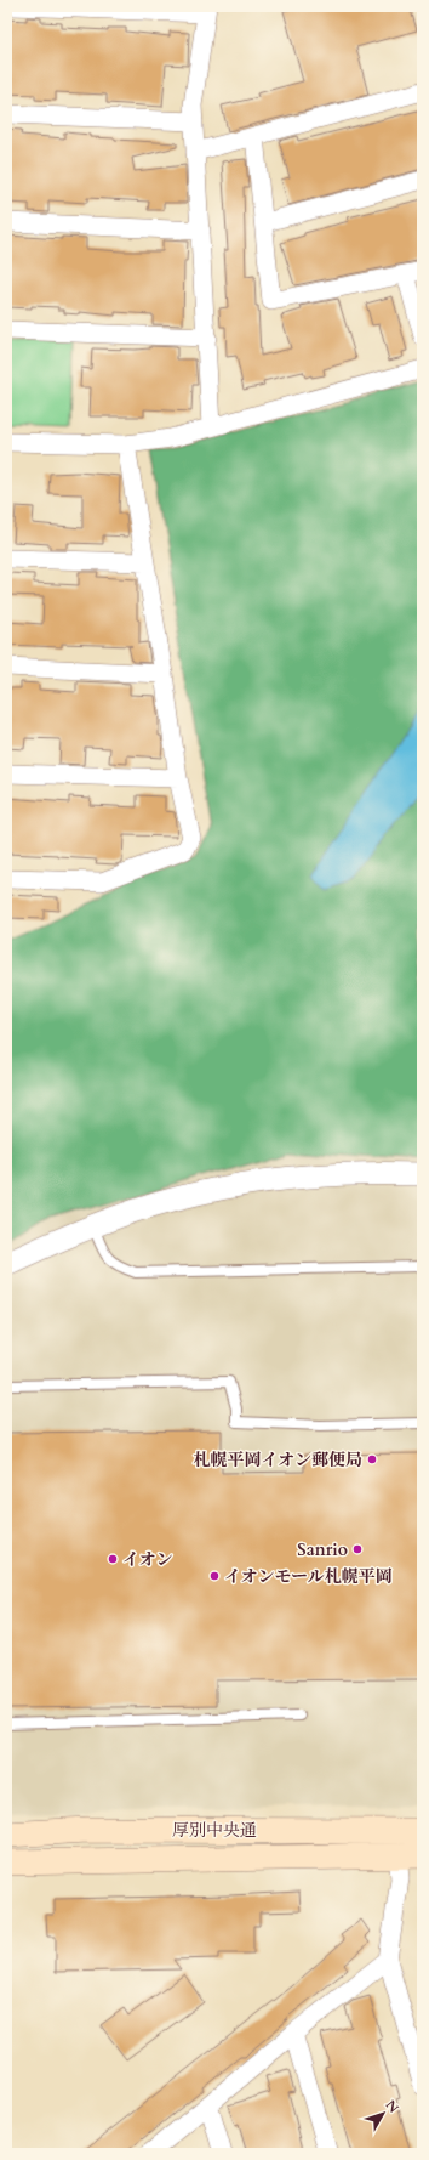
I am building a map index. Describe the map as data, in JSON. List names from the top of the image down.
{
  "streets": {
    "main road": ["厚別中央通"]
  },
  "places": [
    "札幌平岡イオン郵便局",
    "Sanrio",
    "イオン",
    "イオンモール札幌平岡"
  ],
  "north": "top right"
}
